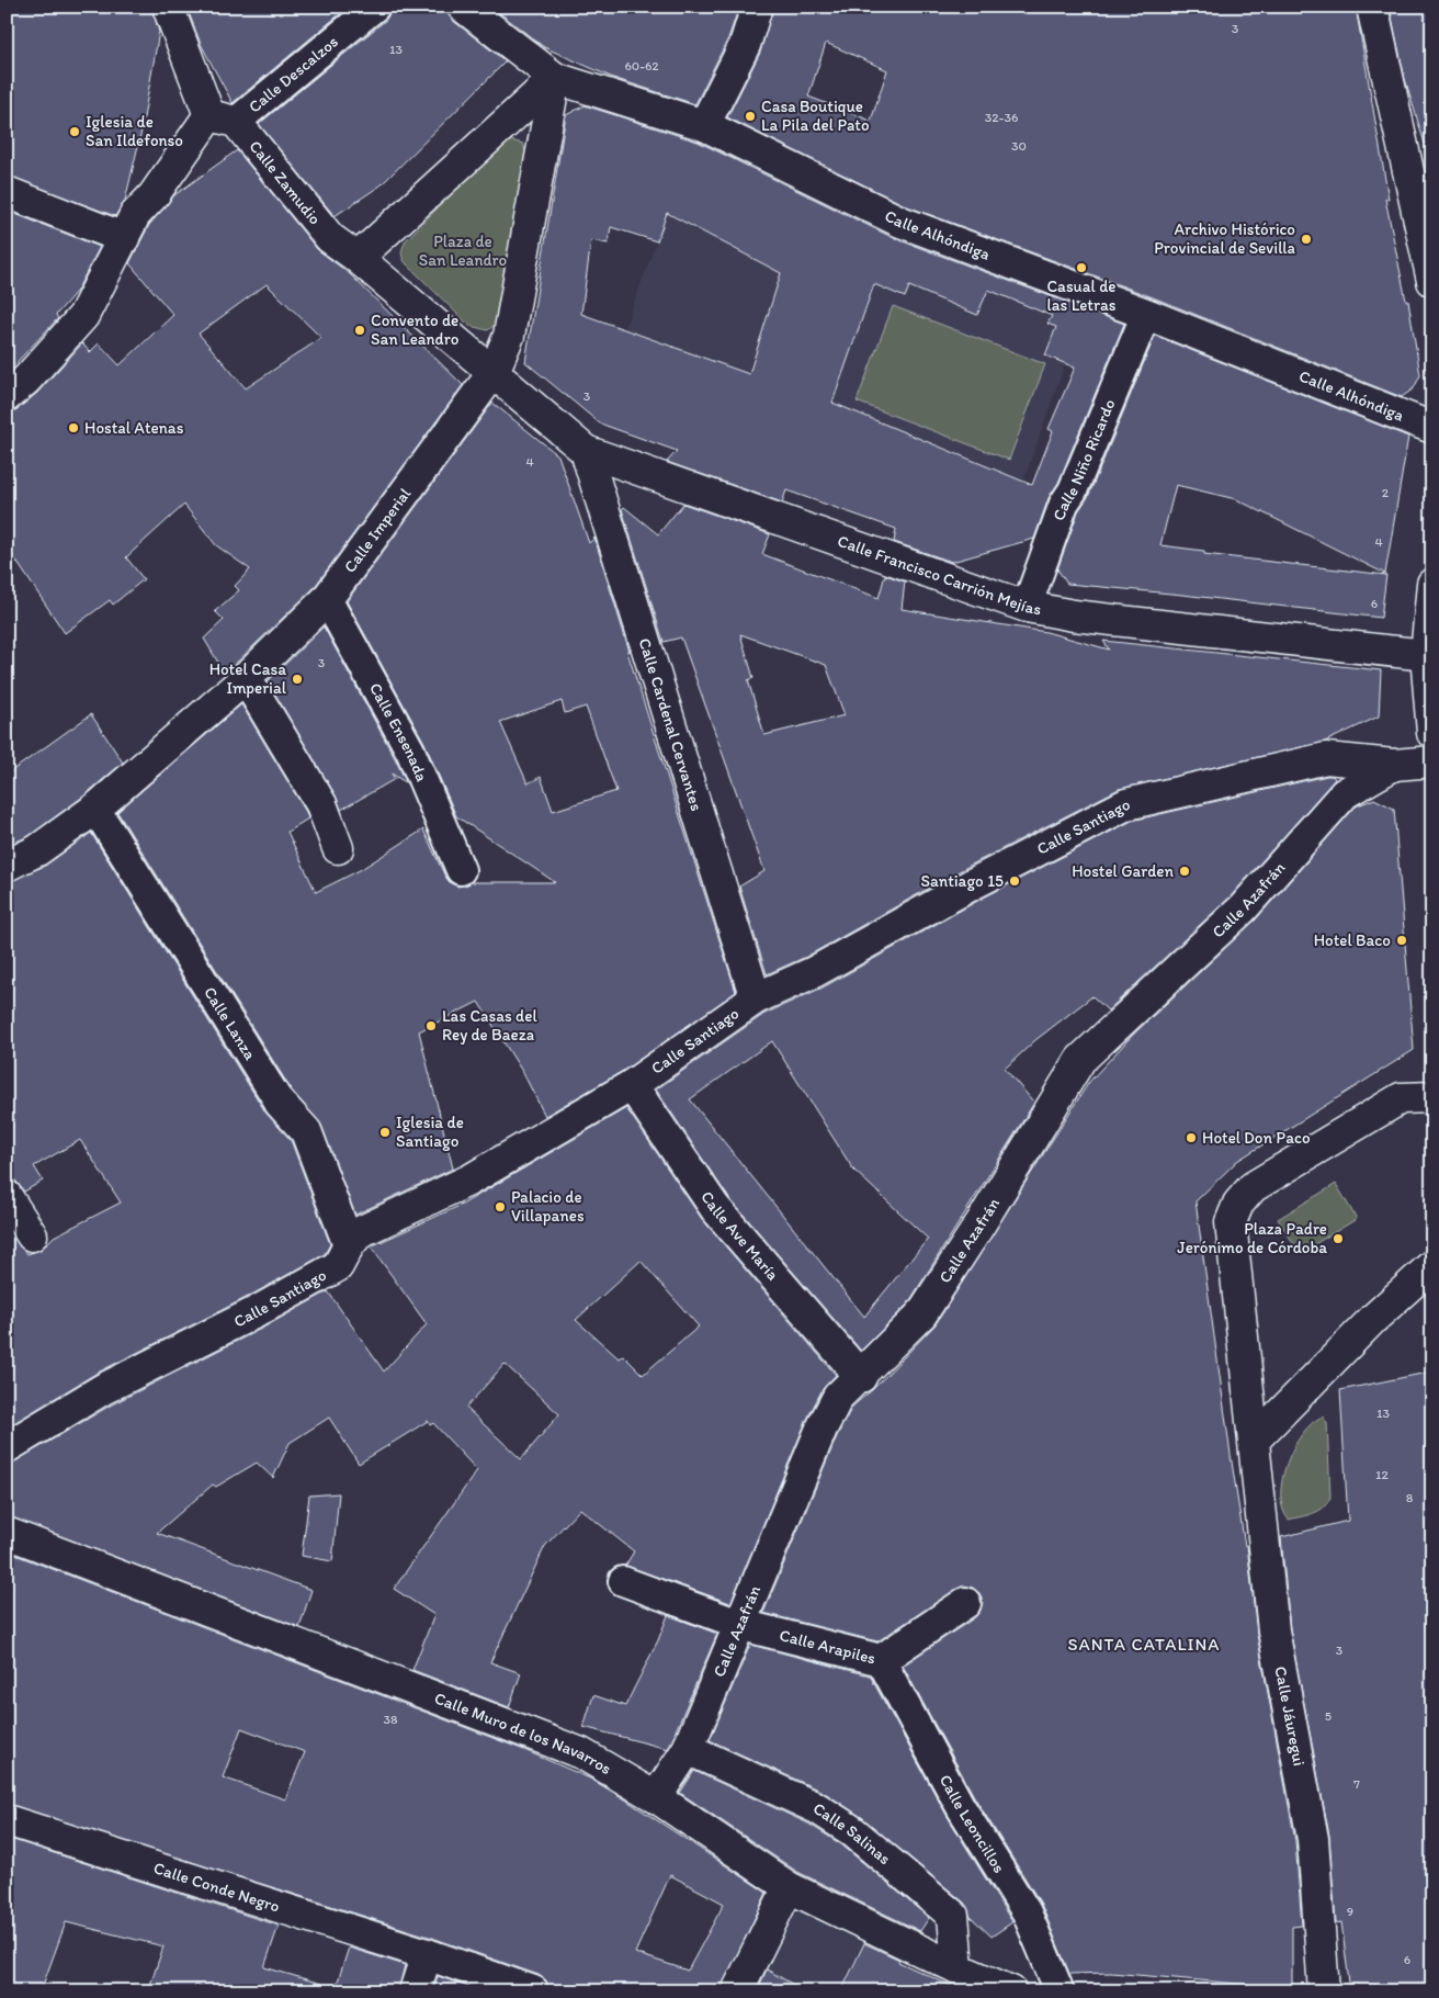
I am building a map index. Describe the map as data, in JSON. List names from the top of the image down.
{
  "streets": {
    "street": [
      "Calle Descalzos",
      "Calle Zamudio",
      "Calle Alhóndiga",
      "Calle Niño Ricardo",
      "Calle Imperial",
      "Calle Francisco Carrión Mejías",
      "Calle Cardenal Cervantes",
      "Calle Ensenada",
      "Calle Santiago",
      "Calle Azafrán",
      "Calle Lanza",
      "Calle Ave María",
      "Calle Arapiles",
      "Calle Jáuregui",
      "Calle Muro de los Navarros",
      "Calle Leoncillos",
      "Calle Salinas",
      "Calle Conde Negro"
    ]
  },
  "crossings": [
    ["Calle Descalzos", "Calle Zamudio"],
    ["Calle Alhóndiga", "Calle Niño Ricardo"],
    ["Calle Niño Ricardo", "Calle Francisco Carrión Mejías"],
    ["Calle Imperial", "Calle Francisco Carrión Mejías"],
    ["Calle Imperial", "Calle Ensenada"],
    ["Calle Imperial", "Calle Lanza"],
    ["Calle Francisco Carrión Mejías", "Calle Cardenal Cervantes"],
    ["Calle Cardenal Cervantes", "Calle Santiago"],
    ["Calle Santiago", "Calle Azafrán"],
    ["Calle Santiago", "Calle Lanza"],
    ["Calle Santiago", "Calle Ave María"],
    ["Calle Azafrán", "Calle Ave María"],
    ["Calle Azafrán", "Calle Arapiles"],
    ["Calle Azafrán", "Calle Muro de los Navarros"],
    ["Calle Azafrán", "Calle Salinas"],
    ["Calle Arapiles", "Calle Leoncillos"],
    ["Calle Muro de los Navarros", "Calle Salinas"]
  ],
  "districts": ["SANTA CATALINA"],
  "parks": ["Plaza de San Leandro"],
  "places": [
    "Casa Boutique La Pila del Pato",
    "Iglesia de San Ildefonso",
    "Archivo Histórico Provincial de Sevilla",
    "Casual de las Letras",
    "Convento de San Leandro",
    "Hostal Atenas",
    "Hotel Casa Imperial",
    "Hostel Garden",
    "Santiago 15",
    "Hotel Baco",
    "Las Casas del Rey de Baeza",
    "Iglesia de Santiago",
    "Hotel Don Paco",
    "Palacio de Villapanes",
    "Plaza Padre Jerónimo de Córdoba"
  ],
  "house_numbers": [
    "3",
    "13",
    "60-62",
    "32-36",
    "30",
    "3",
    "4",
    "2",
    "4",
    "6",
    "3",
    "13",
    "12",
    "8",
    "3",
    "5",
    "38",
    "7",
    "9",
    "6"
  ]
}
